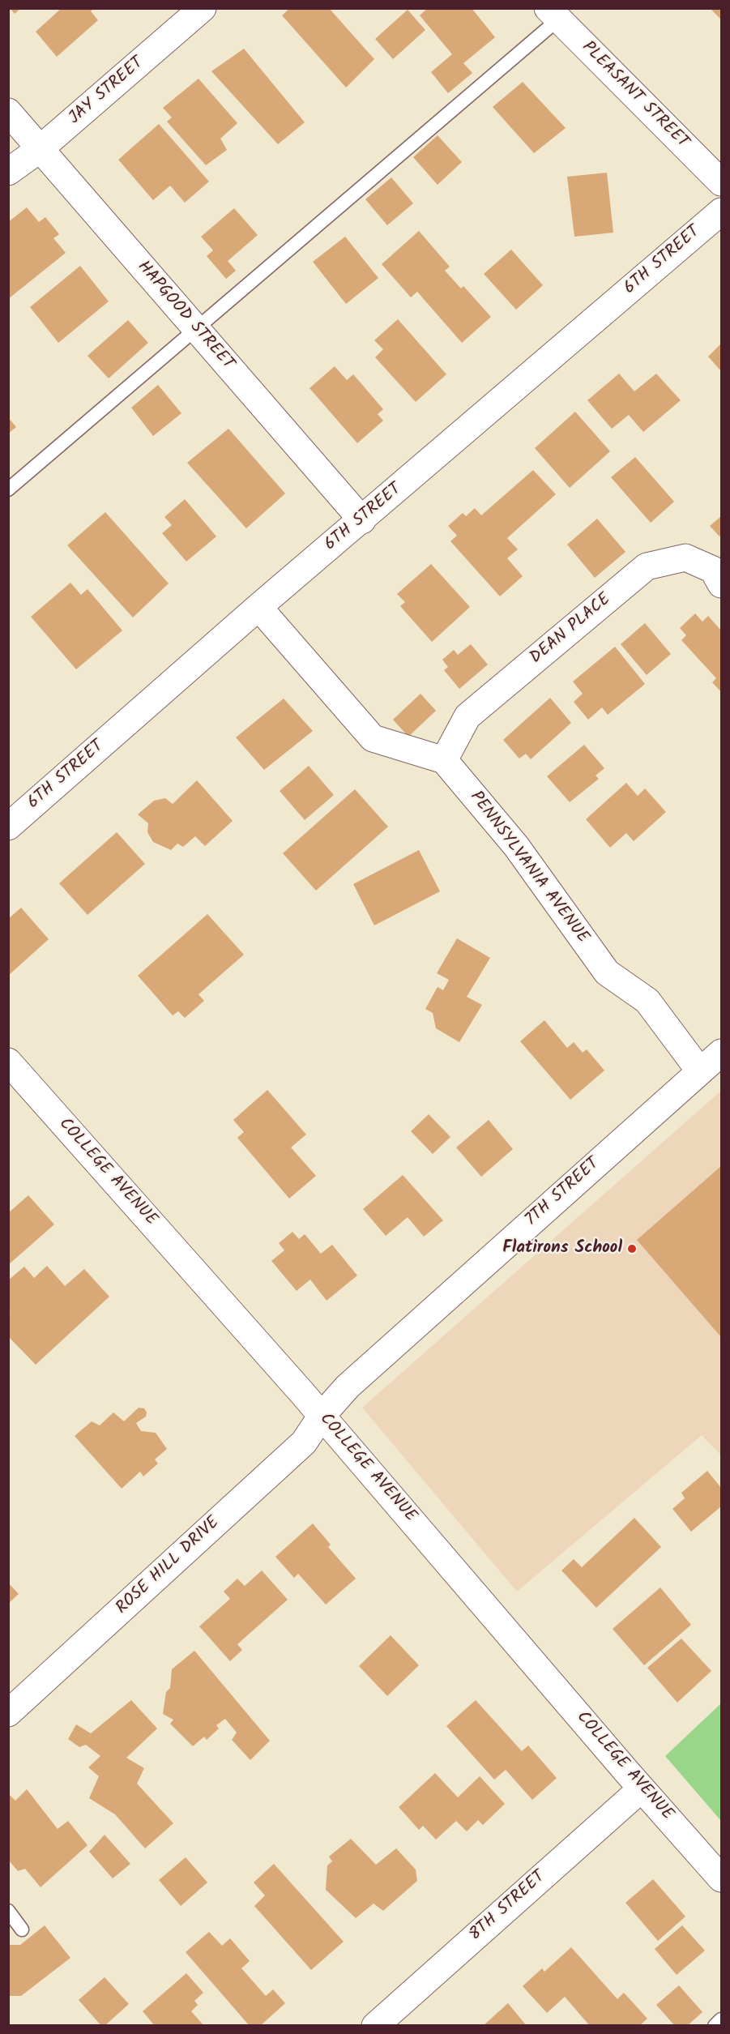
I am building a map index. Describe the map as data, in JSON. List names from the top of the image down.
{
  "streets": {
    "street": [
      "JAY STREET",
      "PLEASANT STREET",
      "6TH STREET",
      "HAPGOOD STREET",
      "DEAN PLACE",
      "PENNSYLVANIA AVENUE",
      "COLLEGE AVENUE",
      "7TH STREET",
      "ROSE HILL DRIVE",
      "8TH STREET"
    ]
  },
  "crossings": [
    ["JAY STREET", "HAPGOOD STREET"],
    ["6TH STREET", "HAPGOOD STREET"],
    ["DEAN PLACE", "PENNSYLVANIA AVENUE"],
    ["PENNSYLVANIA AVENUE", "7TH STREET"],
    ["COLLEGE AVENUE", "7TH STREET"],
    ["COLLEGE AVENUE", "ROSE HILL DRIVE"],
    ["COLLEGE AVENUE", "8TH STREET"],
    ["7TH STREET", "ROSE HILL DRIVE"]
  ],
  "places": ["Flatirons School"]
}
